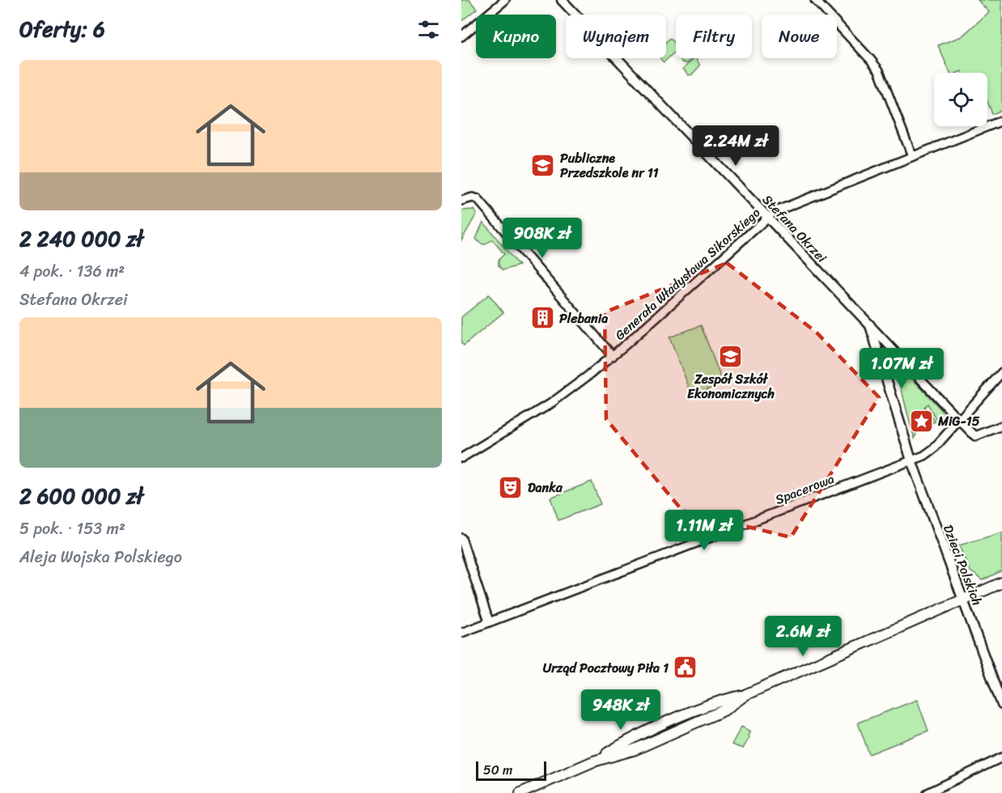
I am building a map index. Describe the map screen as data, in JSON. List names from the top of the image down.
{
  "streets": {
    "street": [
      "Stefana Okrzei",
      "Generała Władysława Sikorskiego",
      "Spacerowa",
      "Dzieci Polskich"
    ]
  },
  "crossings": [
    ["Stefana Okrzei", "Generała Władysława Sikorskiego"],
    ["Stefana Okrzei", "Spacerowa"],
    ["Stefana Okrzei", "Dzieci Polskich"],
    ["Spacerowa", "Dzieci Polskich"]
  ],
  "places": {
    "school or university": ["Publiczne Przedszkole nr 11", "Zespół Szkół Ekonomicznych"],
    "building": ["Plebania"],
    "place": ["MiG-15"],
    "theatre": ["Danka"],
    "public building": ["Urząd Pocztowy Piła 1"]
  },
  "scale_bar": "50 m",
  "page": {
    "heading": "Oferty: 6",
    "chip": [
      "Kupno",
      "Wynajem",
      "Filtry",
      "Nowe"
    ],
    "list": [
      {
        "name": "2 240 000 zł",
        "note": "4 pok. · 136 m² · Stefana Okrzei"
      },
      {
        "name": "2 600 000 zł",
        "note": "5 pok. · 153 m² · Aleja Wojska Polskiego"
      }
    ],
    "price": [
      "2.24M zł",
      "908K zł",
      "1.07M zł",
      "1.11M zł",
      "2.6M zł",
      "948K zł"
    ],
    "scale": "50 m"
  }
}
